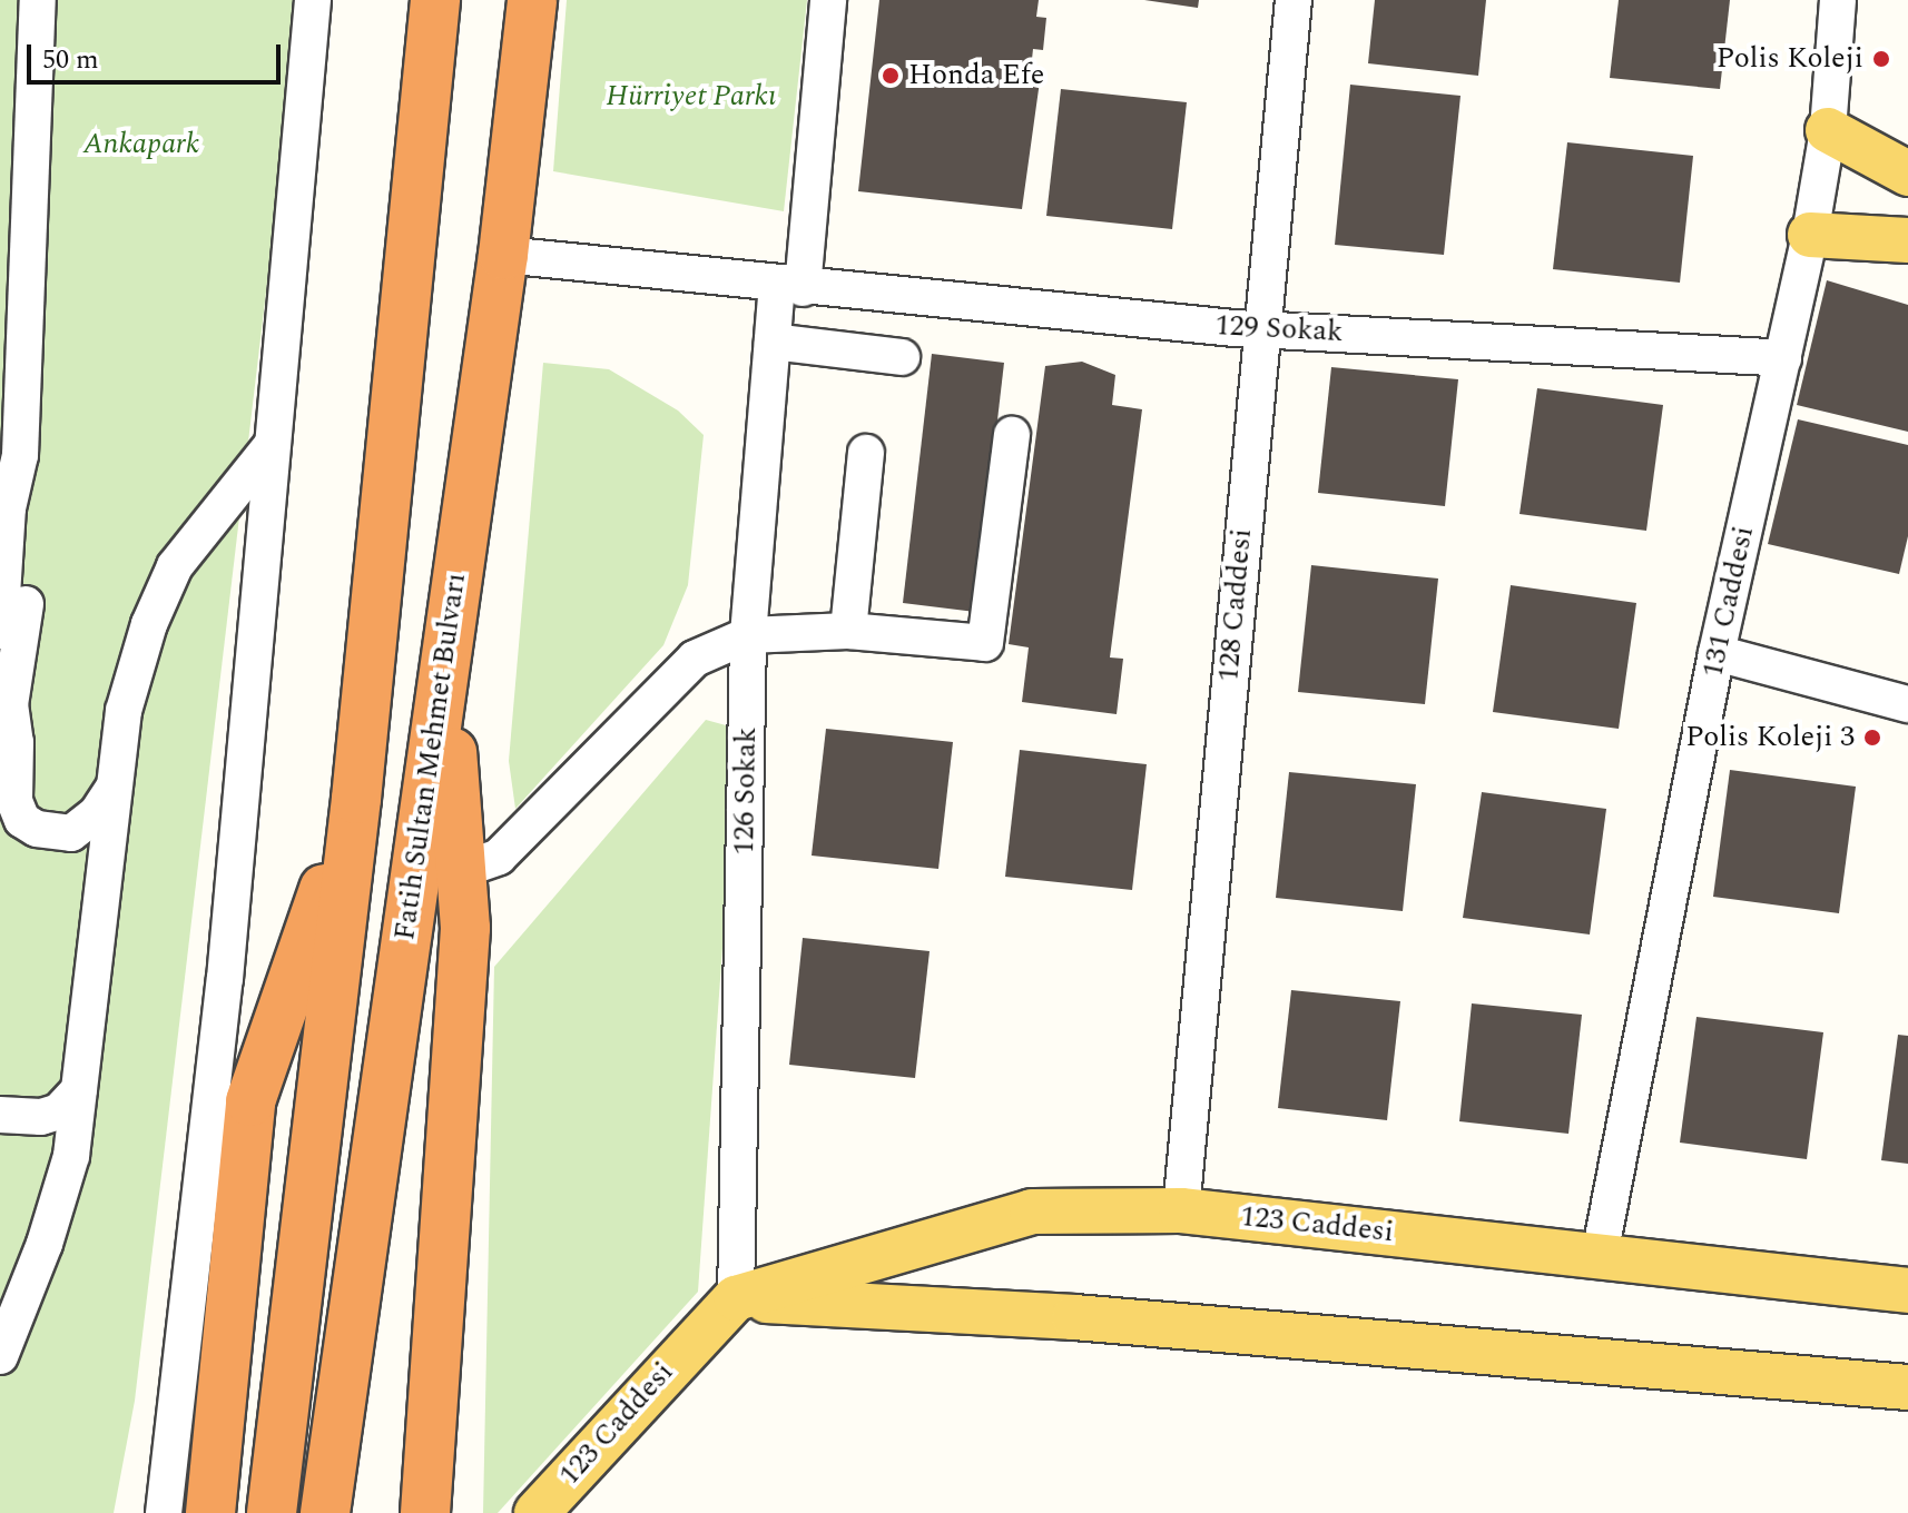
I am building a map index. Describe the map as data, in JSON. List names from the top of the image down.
{
  "streets": {
    "highway": ["Fatih Sultan Mehmet Bulvarı"],
    "main road": ["123 Caddesi"],
    "street": [
      "129 Sokak",
      "131 Caddesi",
      "128 Caddesi",
      "126 Sokak"
    ]
  },
  "crossings": [
    ["129 Sokak", "131 Caddesi"],
    ["129 Sokak", "128 Caddesi"],
    ["129 Sokak", "Fatih Sultan Mehmet Bulvarı"],
    ["129 Sokak", "126 Sokak"],
    ["131 Caddesi", "123 Caddesi"],
    ["128 Caddesi", "123 Caddesi"],
    ["126 Sokak", "123 Caddesi"]
  ],
  "parks": ["Hürriyet Parkı", "Ankapark"],
  "places": ["Polis Koleji", "Honda Efe", "Polis Koleji 3"],
  "scale_bar": "50 m"
}
